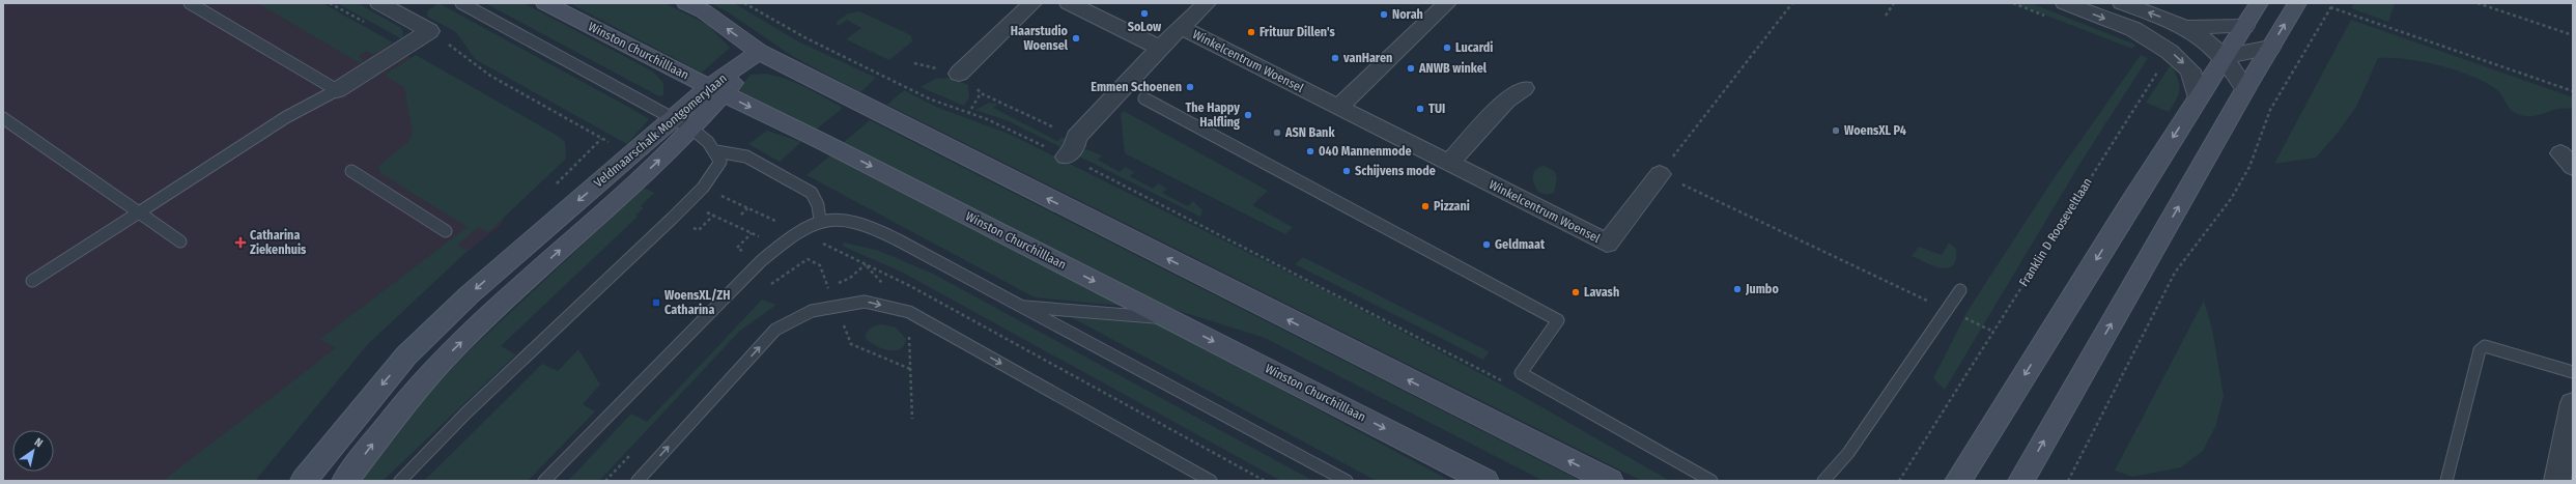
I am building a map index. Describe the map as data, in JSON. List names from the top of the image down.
{
  "streets": {
    "main road": ["Winston Churchilllaan", "Veldmaarschalk Montgomerylaan"],
    "street": ["Winkelcentrum Woensel"],
    "path": ["Franklin D Rooseveltlaan"]
  },
  "crossings": [
    ["Winston Churchilllaan", "Veldmaarschalk Montgomerylaan"]
  ],
  "places": {
    "other": [
      "SoLow",
      "Norah",
      "Frituur Dillen's",
      "Haarstudio Woensel",
      "Lucardi",
      "vanHaren",
      "ANWB winkel",
      "Emmen Schoenen",
      "TUI",
      "The Happy Halfling",
      "WoensXL P4",
      "ASN Bank",
      "040 Mannenmode",
      "Schijvens mode",
      "Pizzani",
      "Geldmaat",
      "Jumbo",
      "Lavash"
    ],
    "health": ["Catharina Ziekenhuis"],
    "transit": ["WoensXL/ZH Catharina"]
  },
  "north": "top right"
}
